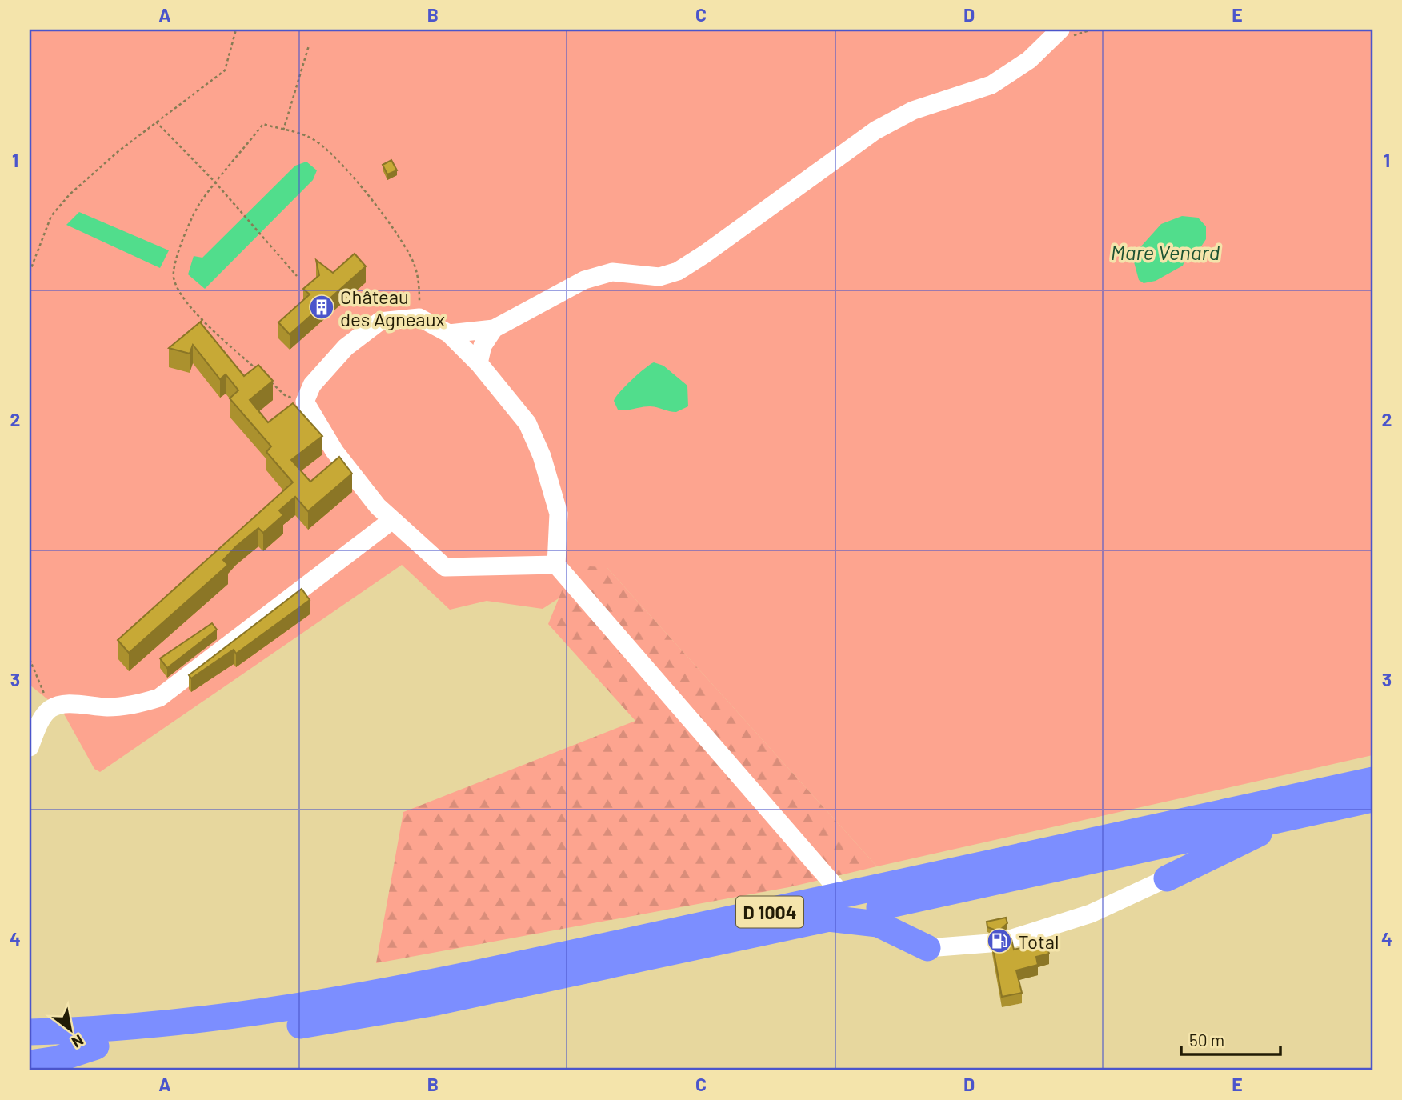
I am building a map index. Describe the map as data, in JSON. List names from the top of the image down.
{
  "streets": {
    "highway": ["D 1004"]
  },
  "water": ["Mare Venard"],
  "places": {
    "building": ["Château des Agneaux"],
    "fuel station": ["Total"]
  },
  "scale_bar": "50 m",
  "north": "bottom right",
  "grid": {
    "columns": [
      "A",
      "B",
      "C",
      "D",
      "E"
    ],
    "rows": [
      "1",
      "2",
      "3",
      "4"
    ]
  }
}
